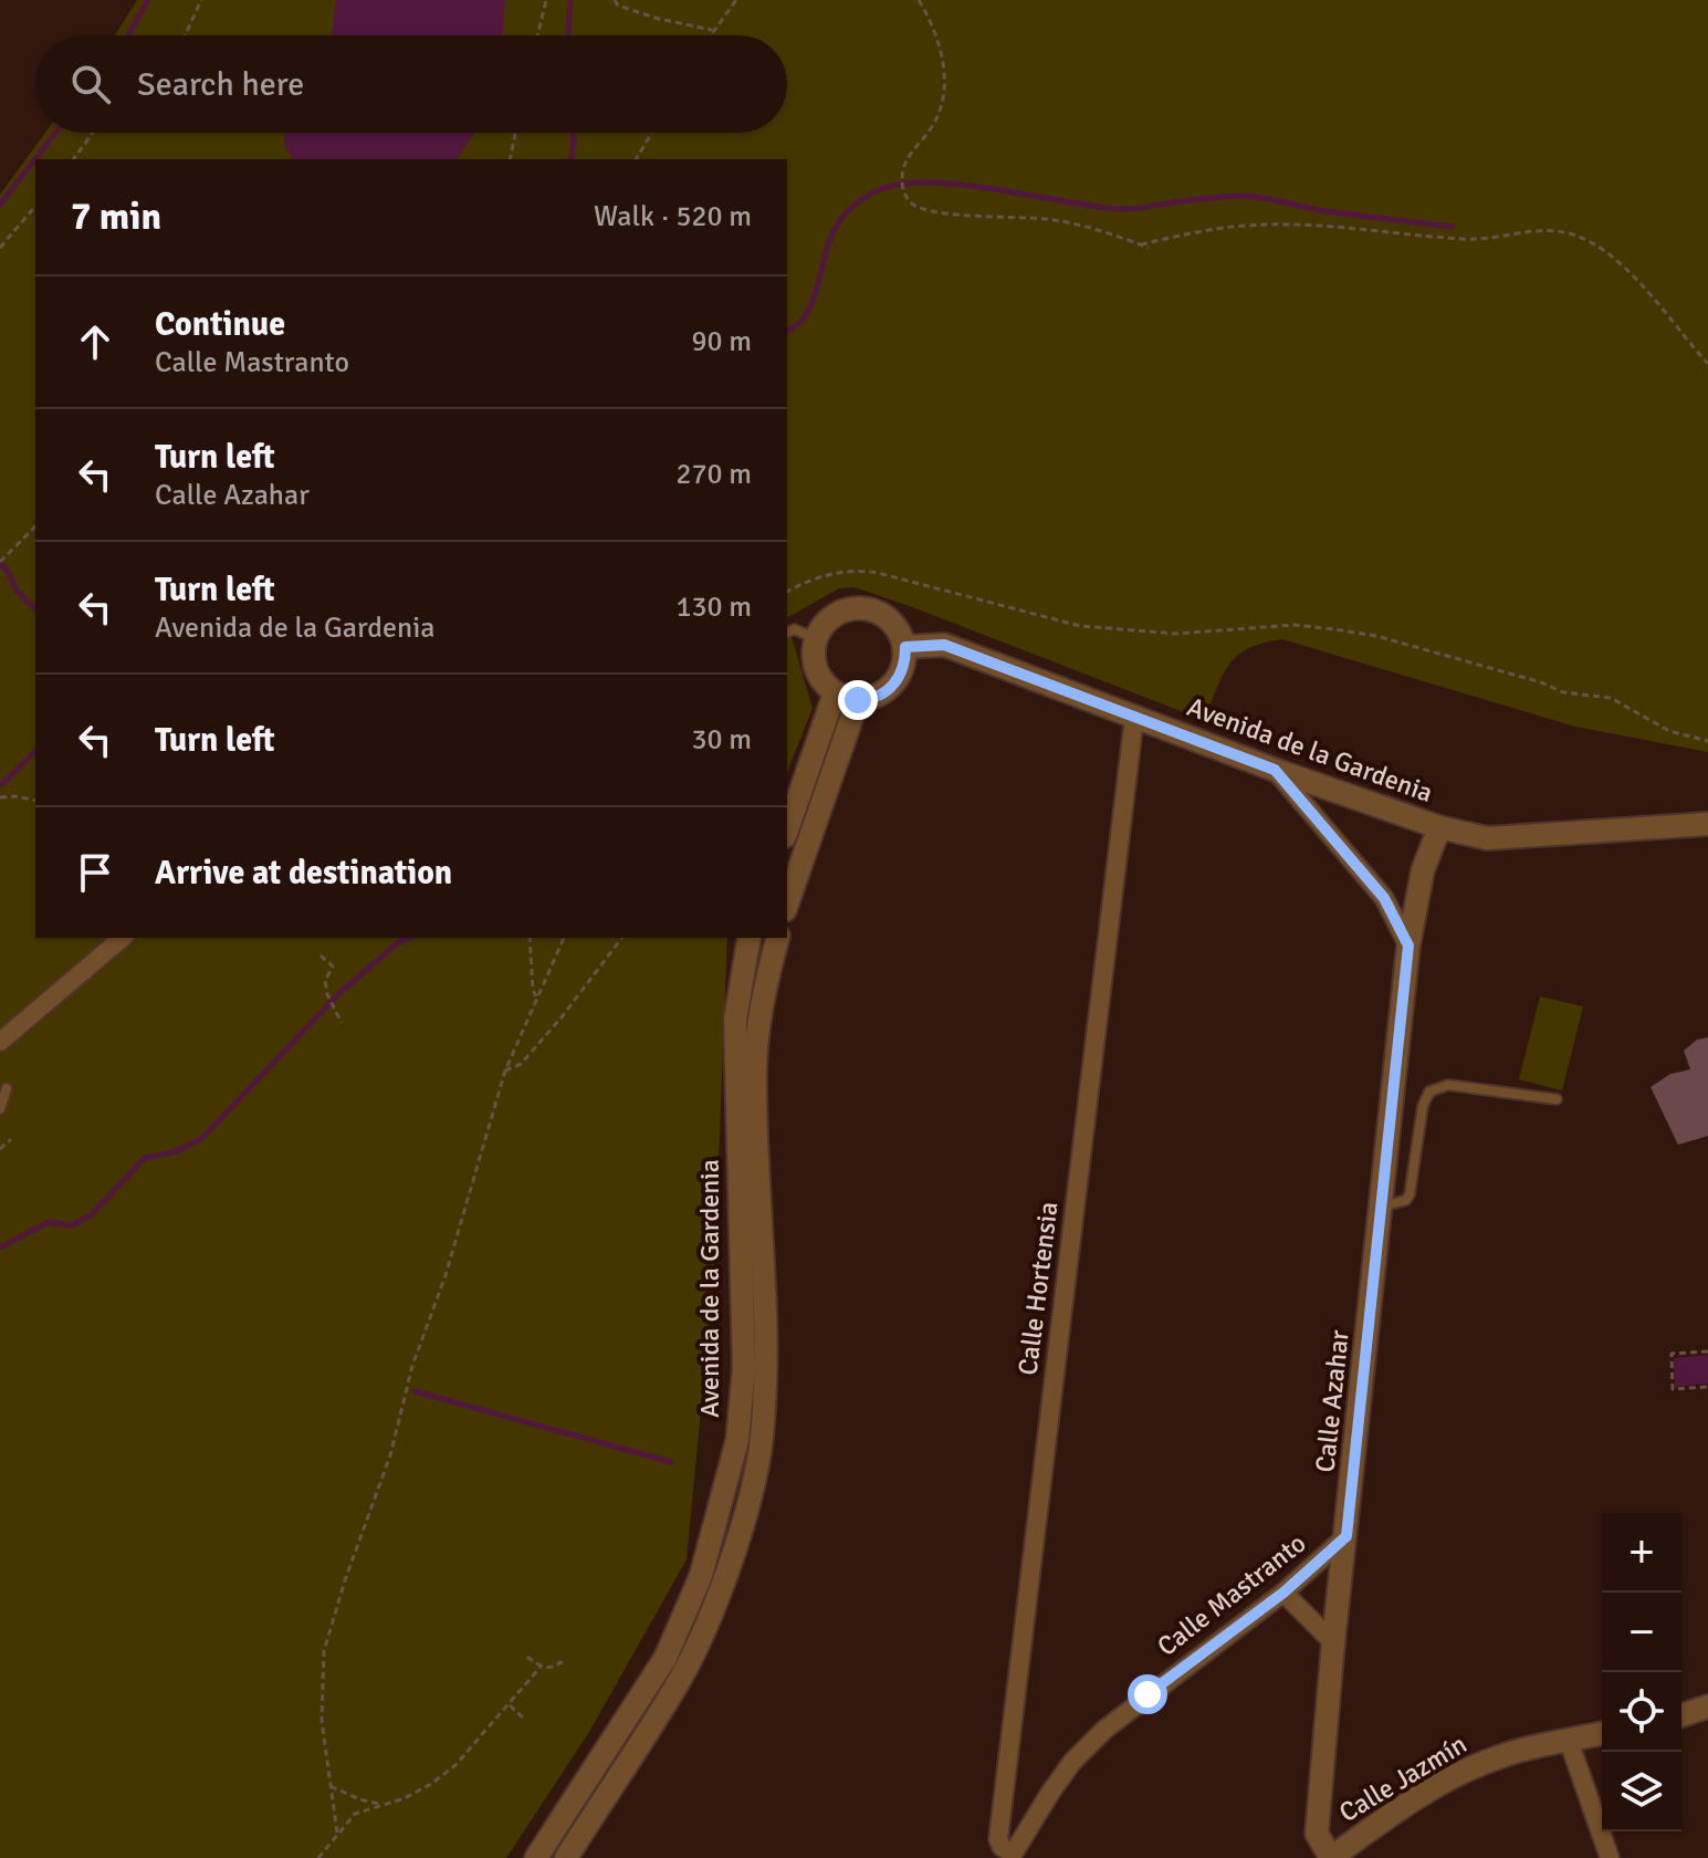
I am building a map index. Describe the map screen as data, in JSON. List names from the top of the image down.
{
  "streets": {
    "street": [
      "Avenida de la Gardenia",
      "Calle Hortensia",
      "Calle Azahar",
      "Calle Mastranto",
      "Calle Jazmín"
    ]
  },
  "crossings": [
    ["Avenida de la Gardenia", "Calle Hortensia"],
    ["Avenida de la Gardenia", "Calle Azahar"],
    ["Calle Hortensia", "Calle Mastranto"],
    ["Calle Azahar", "Calle Mastranto"],
    ["Calle Azahar", "Calle Jazmín"]
  ],
  "page": {
    "search": "Search here",
    "heading": ["7 min", "Walk · 520 m"],
    "list": [
      ["Continue", "Calle Mastranto", "90 m"],
      ["Turn left", "Calle Azahar", "270 m"],
      ["Turn left", "Avenida de la Gardenia", "130 m"],
      ["Turn left", "30 m"],
      "Arrive at destination"
    ],
    "map_buttons": ["+", "−"]
  }
}
